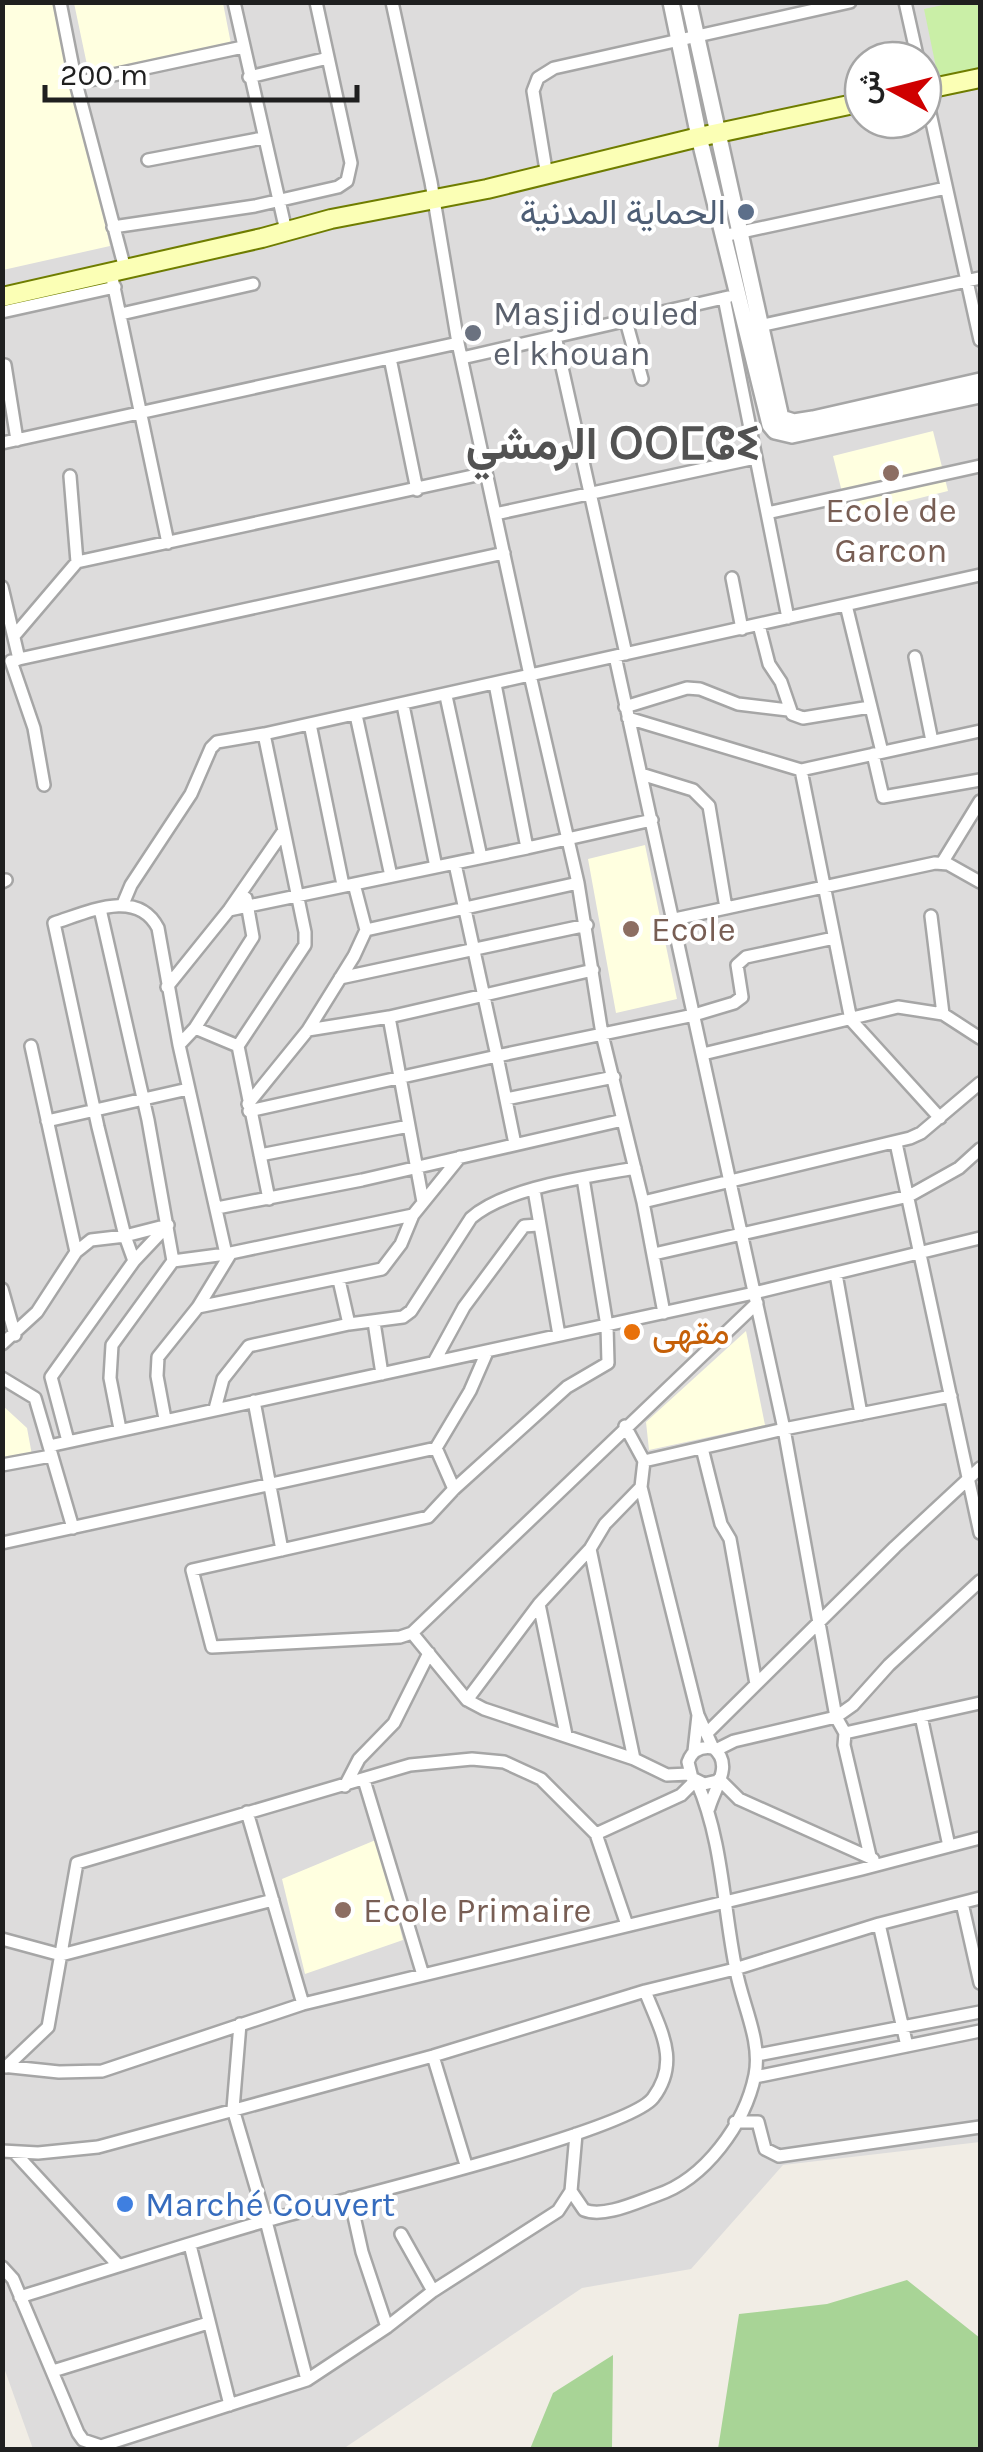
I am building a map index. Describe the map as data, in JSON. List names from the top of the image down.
{
  "districts": ["الرمشي ⵔⵔⵎⵛⵉ"],
  "places": [
    "الحماية المدنية",
    "Masjid ouled el khouan",
    "Ecole de Garcon",
    "Ecole",
    "مقهى",
    "Ecole Primaire",
    "Marché Couvert"
  ],
  "scale_bar": "200 m",
  "north": "left"
}
